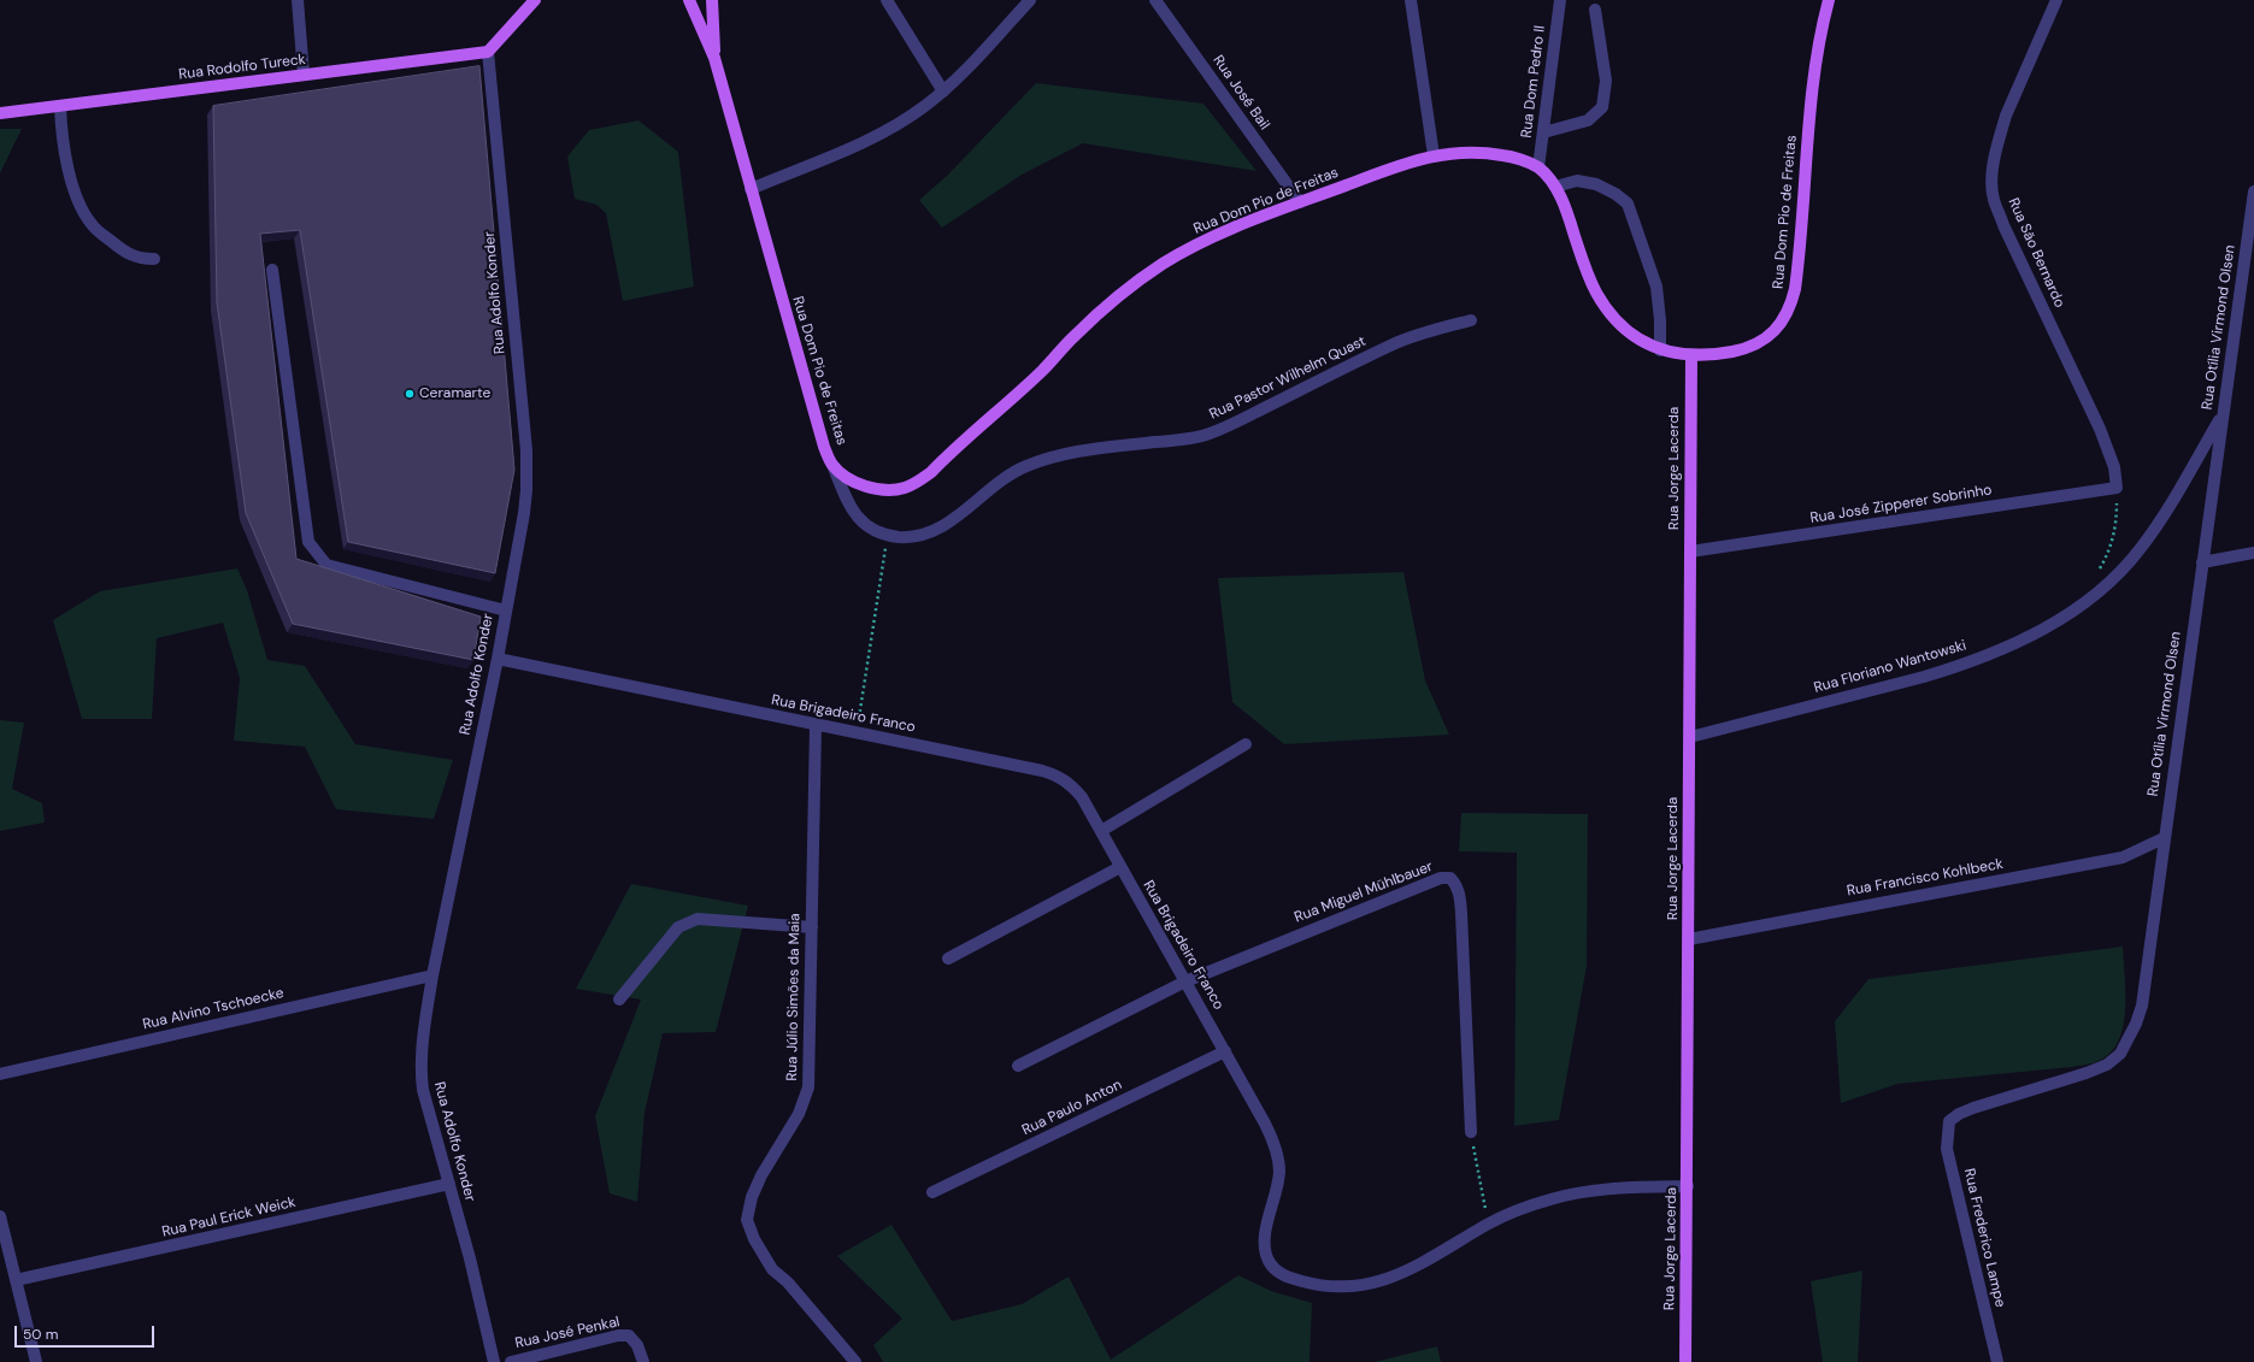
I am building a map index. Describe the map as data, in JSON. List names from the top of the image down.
{
  "streets": {
    "main road": ["Rua Rodolfo Tureck", "Rua Dom Pio de Freitas", "Rua Jorge Lacerda"],
    "street": [
      "Rua Dom Pedro II",
      "Rua José Bail",
      "Rua São Bernardo",
      "Rua Adolfo Konder",
      "Rua Otília Virmond Olsen",
      "Rua Pastor Wilhelm Quast",
      "Rua José Zipperer Sobrinho",
      "Rua Floriano Wantowski",
      "Rua Brigadeiro Franco",
      "Rua Francisco Kohlbeck",
      "Rua Miguel Mühlbauer",
      "Rua Júlio Simões da Maia",
      "Rua Alvino Tschoecke",
      "Rua Paulo Anton",
      "Rua Paul Erick Weick",
      "Rua Frederico Lampe",
      "Rua José Penkal"
    ]
  },
  "crossings": [
    ["Rua Rodolfo Tureck", "Rua Adolfo Konder"],
    ["Rua Dom Pedro II", "Rua Dom Pio de Freitas"],
    ["Rua José Bail", "Rua Dom Pio de Freitas"],
    ["Rua Dom Pio de Freitas", "Rua Pastor Wilhelm Quast"],
    ["Rua Dom Pio de Freitas", "Rua Jorge Lacerda"],
    ["Rua São Bernardo", "Rua José Zipperer Sobrinho"],
    ["Rua Adolfo Konder", "Rua Brigadeiro Franco"],
    ["Rua Adolfo Konder", "Rua Alvino Tschoecke"],
    ["Rua Adolfo Konder", "Rua Paul Erick Weick"],
    ["Rua Otília Virmond Olsen", "Rua Floriano Wantowski"],
    ["Rua Otília Virmond Olsen", "Rua Francisco Kohlbeck"],
    ["Rua Otília Virmond Olsen", "Rua Frederico Lampe"],
    ["Rua Jorge Lacerda", "Rua José Zipperer Sobrinho"],
    ["Rua Jorge Lacerda", "Rua Floriano Wantowski"],
    ["Rua Jorge Lacerda", "Rua Brigadeiro Franco"],
    ["Rua Jorge Lacerda", "Rua Francisco Kohlbeck"],
    ["Rua Brigadeiro Franco", "Rua Miguel Mühlbauer"],
    ["Rua Brigadeiro Franco", "Rua Júlio Simões da Maia"],
    ["Rua Brigadeiro Franco", "Rua Paulo Anton"]
  ],
  "places": ["Ceramarte"],
  "scale_bar": "50 m"
}
